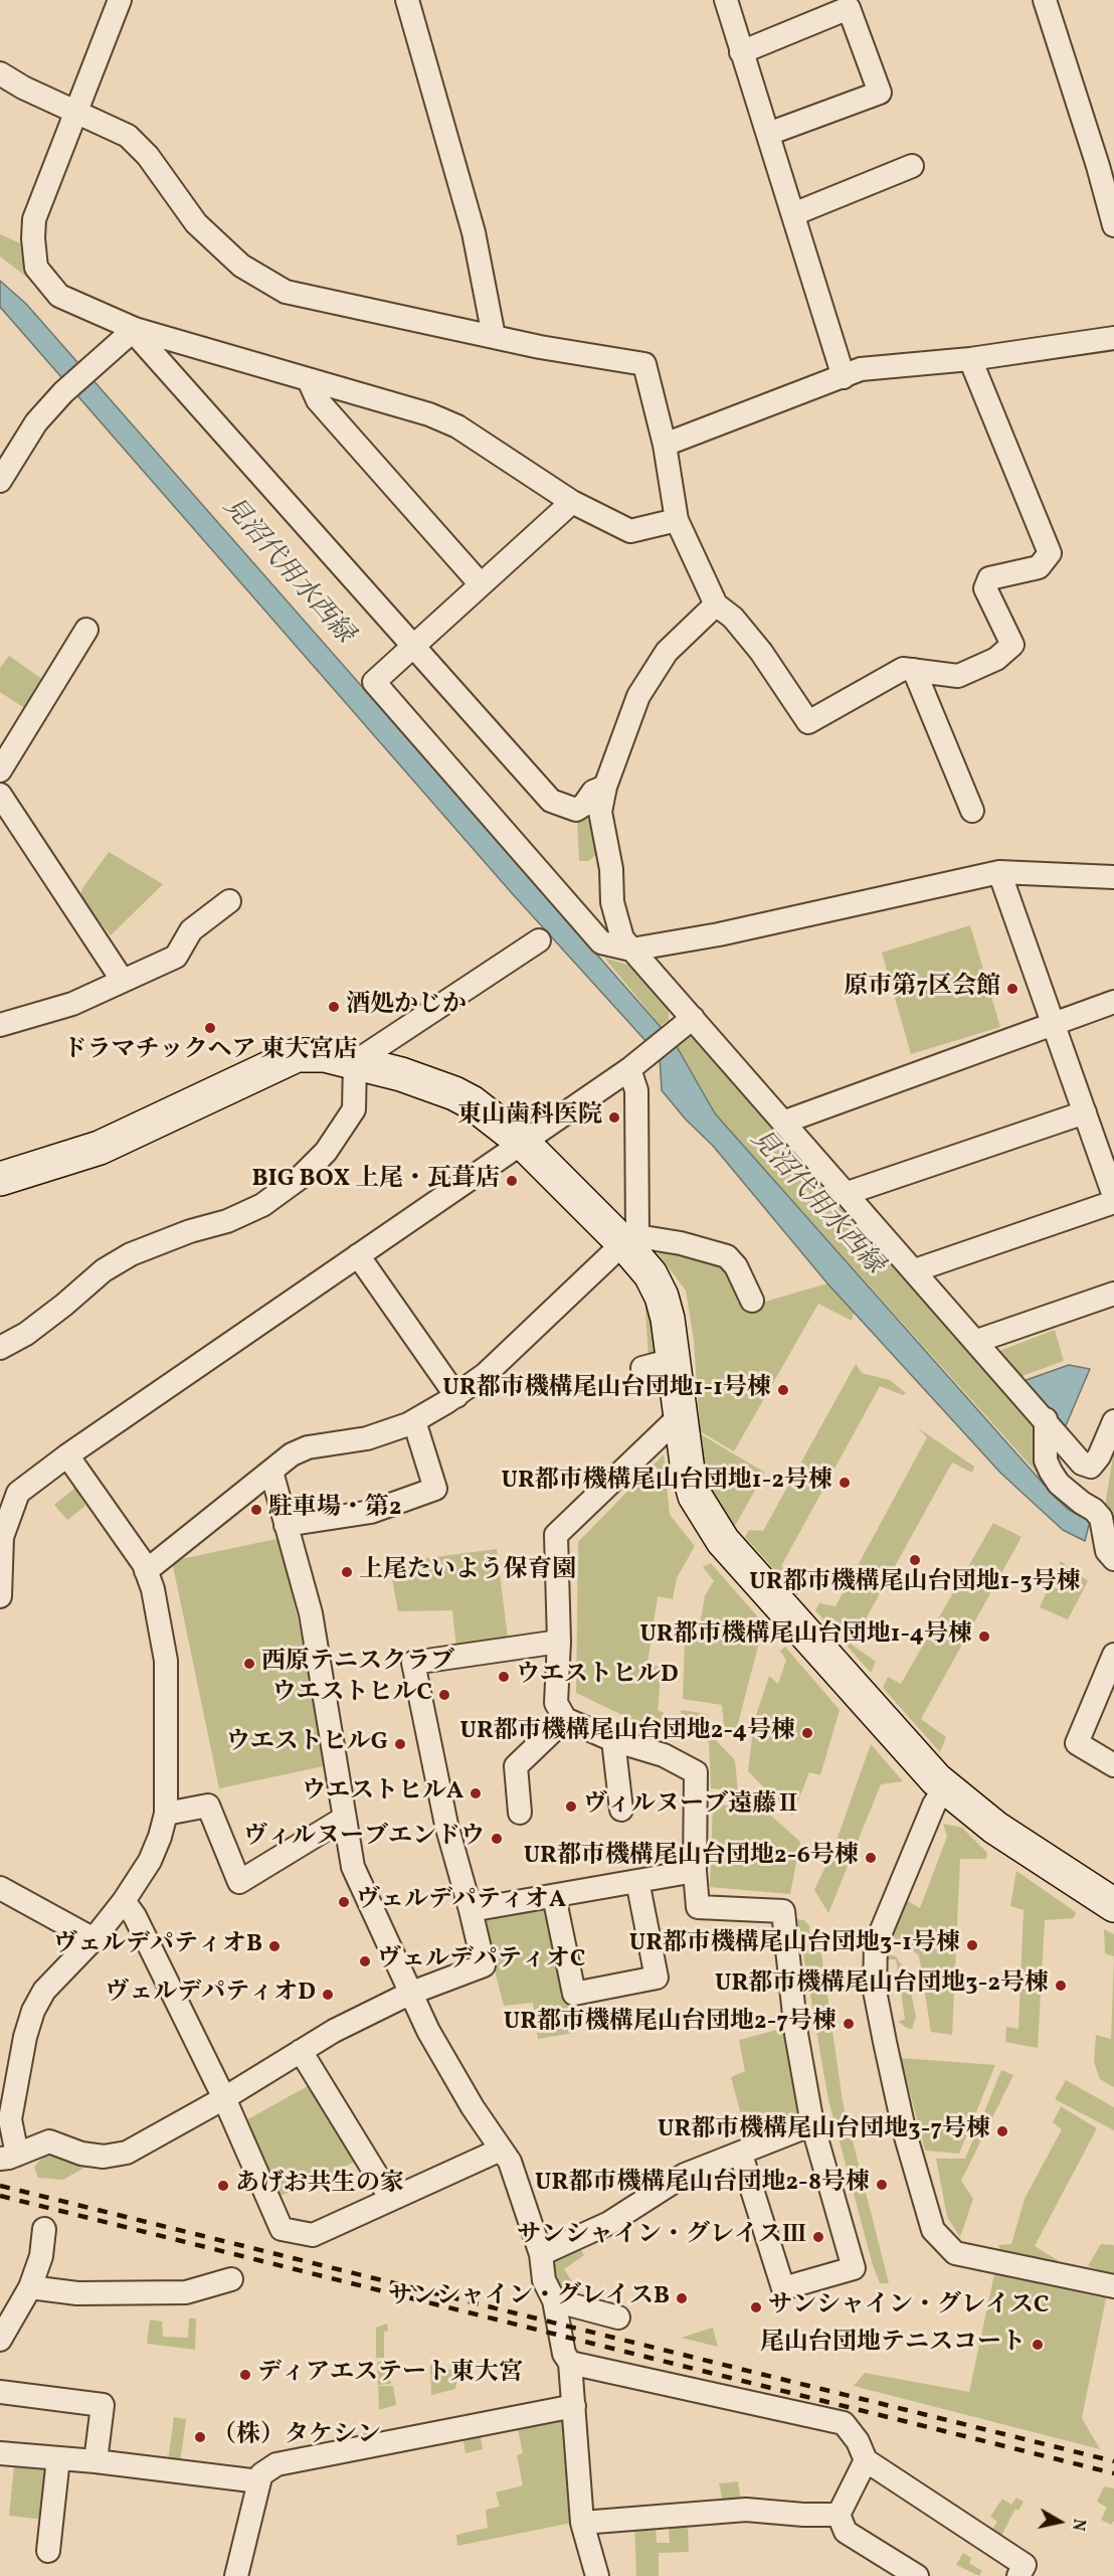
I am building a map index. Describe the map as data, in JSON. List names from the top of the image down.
{
  "water": ["見沼代用水西緑", "見沼代用水西縁"],
  "places": [
    "原市第7区会館",
    "酒処かじか",
    "ドラマチックヘア 東大宮店",
    "東山歯科医院",
    "BIG BOX 上尾・瓦葺店",
    "UR都市機構尾山台団地1-1号棟",
    "UR都市機構尾山台団地1-2号棟",
    "駐車場・第2",
    "UR都市機構尾山台団地1-3号棟",
    "上尾たいよう保育園",
    "UR都市機構尾山台団地1-4号棟",
    "西原テニスクラブ",
    "ウエストヒルD",
    "ウエストヒルC",
    "UR都市機構尾山台団地2-4号棟",
    "ウエストヒルG",
    "ウエストヒルA",
    "ヴィルヌーブ遠藤Ⅱ",
    "ヴィルヌーブエンドウ",
    "UR都市機構尾山台団地2-6号棟",
    "ヴェルデパティオA",
    "UR都市機構尾山台団地3-1号棟",
    "ヴェルデパティオB",
    "ヴェルデパティオC",
    "UR都市機構尾山台団地3-2号棟",
    "ヴェルデパティオD",
    "UR都市機構尾山台団地2-7号棟",
    "UR都市機構尾山台団地3-7号棟",
    "UR都市機構尾山台団地2-8号棟",
    "あげお共生の家",
    "サンシャイン・グレイスⅢ",
    "サンシャイン・グレイスB",
    "サンシャイン・グレイスC",
    "尾山台団地テニスコート",
    "ディアエステート東大宮",
    "（株）タケシン"
  ],
  "north": "right"
}
